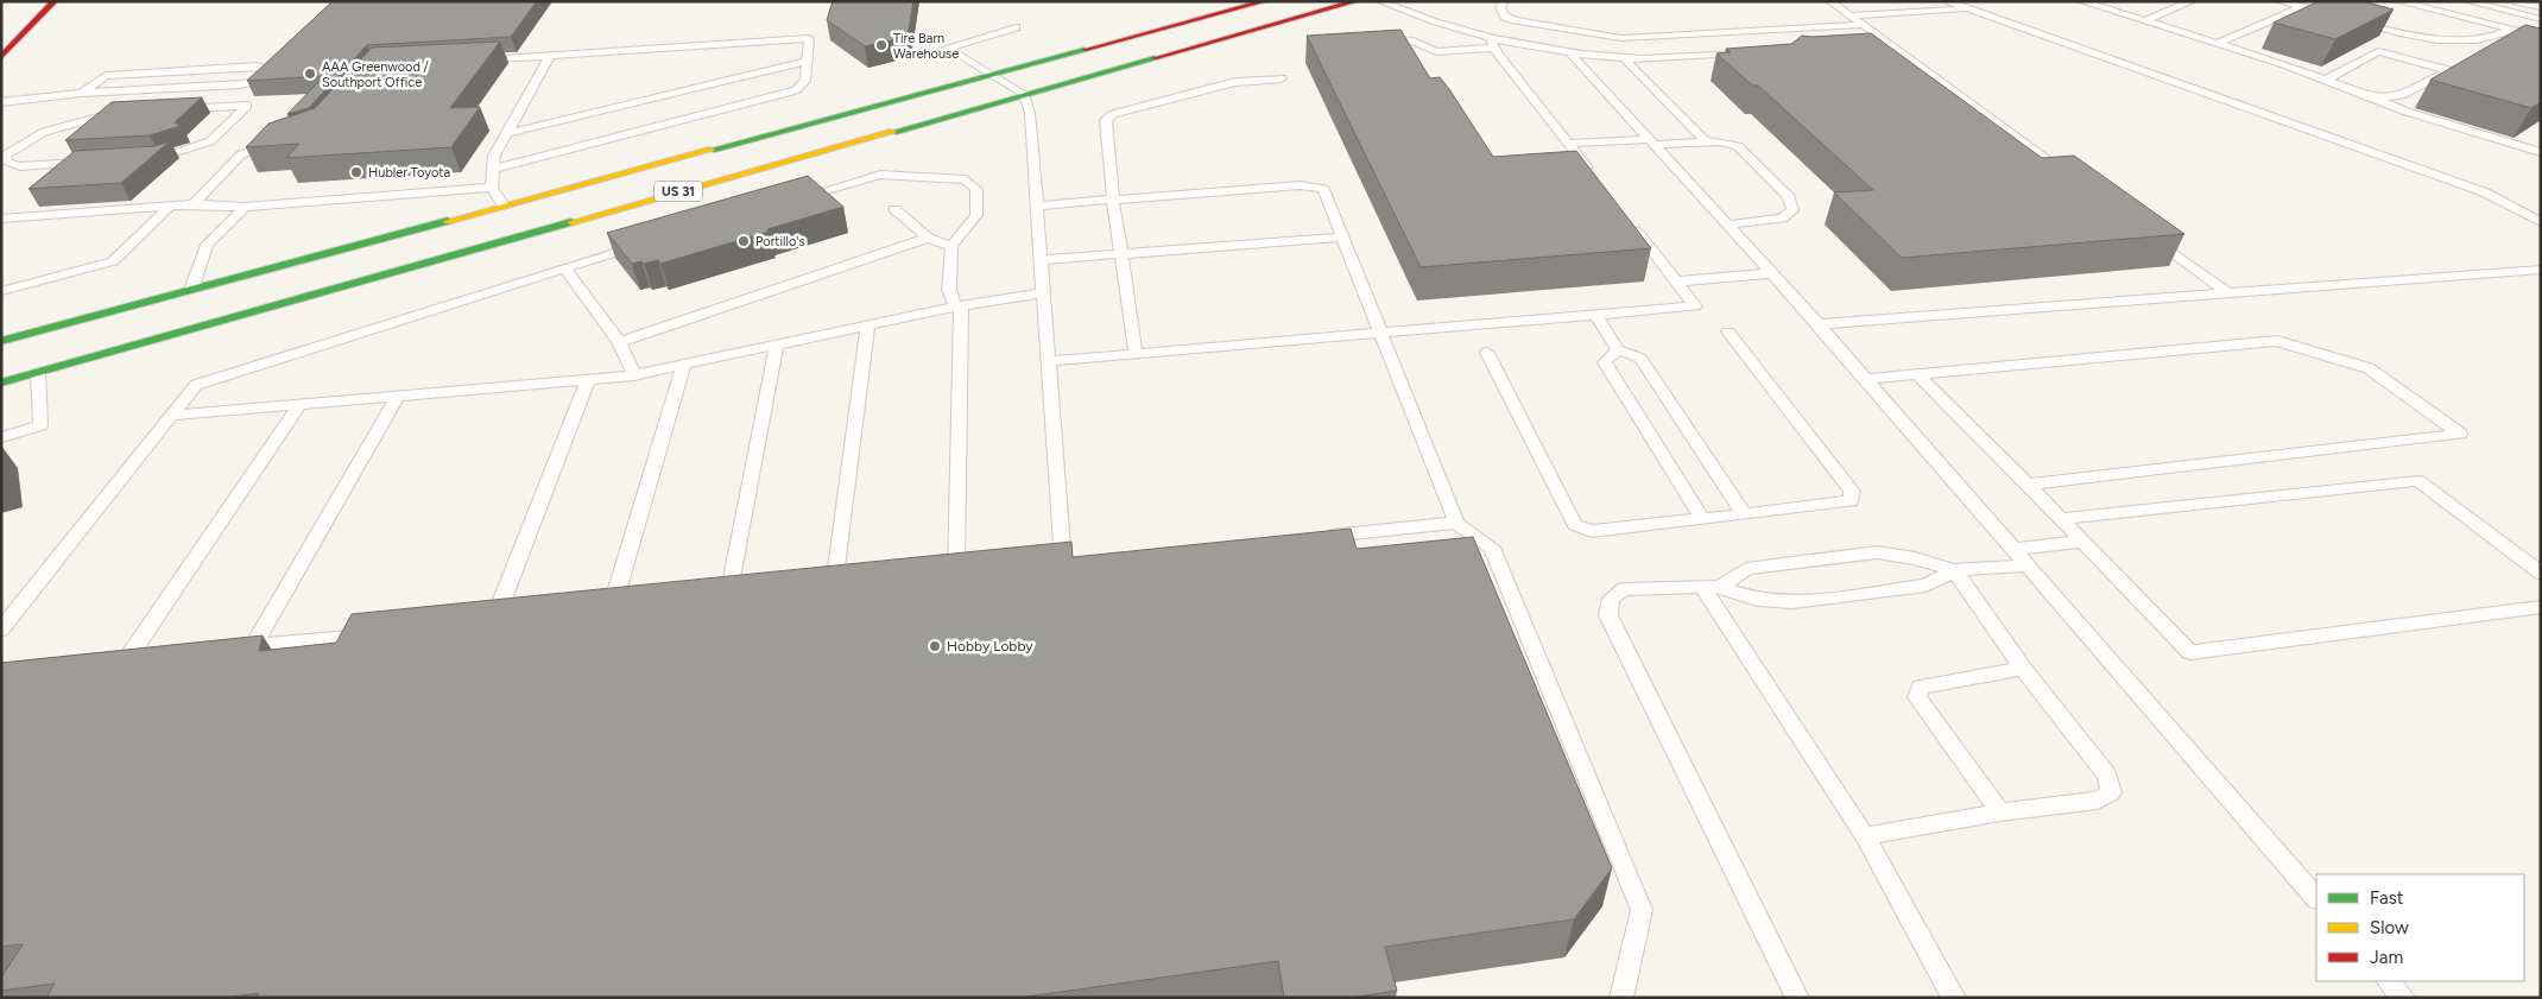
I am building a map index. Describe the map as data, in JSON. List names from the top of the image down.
{
  "streets": {
    "main road": ["US 31"]
  },
  "places": [
    "Tire Barn Warehouse",
    "AAA Greenwood / Southport Office",
    "Hubler Toyota",
    "Portillo's",
    "Hobby Lobby"
  ],
  "legend": ["Fast", "Slow", "Jam"]
}
